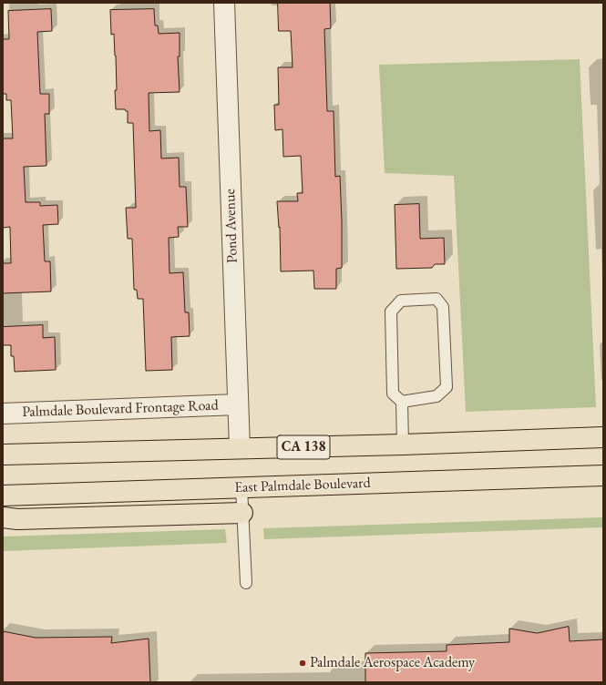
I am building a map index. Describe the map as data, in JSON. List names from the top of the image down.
{
  "streets": {
    "highway": ["CA 138", "East Palmdale Boulevard"],
    "street": ["Pond Avenue", "Palmdale Boulevard Frontage Road"]
  },
  "crossings": [
    ["Pond Avenue", "Palmdale Boulevard Frontage Road"],
    ["Pond Avenue", "CA 138"]
  ],
  "places": ["Palmdale Aerospace Academy"]
}
